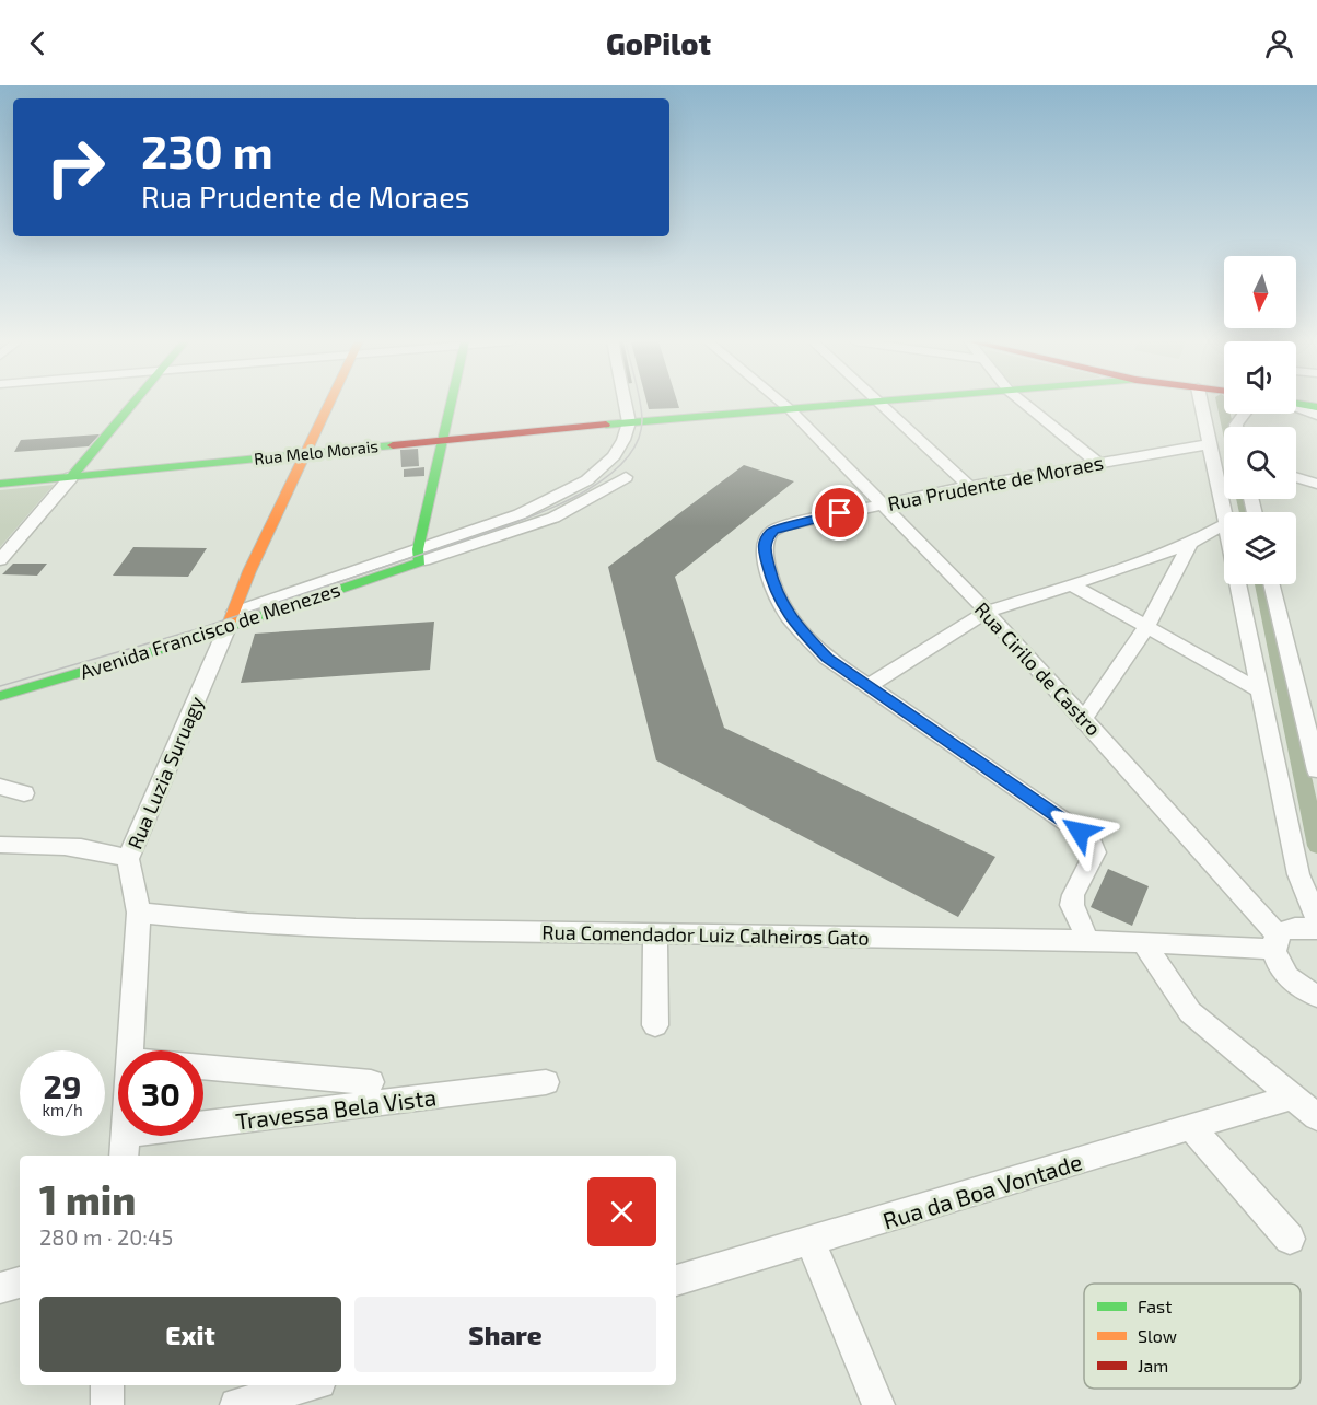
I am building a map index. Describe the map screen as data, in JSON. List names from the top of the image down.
{
  "streets": {
    "street": [
      "Rua Melo Morais",
      "Rua Prudente de Moraes",
      "Avenida Francisco de Menezes",
      "Rua Cirilo de Castro",
      "Rua Luzia Suruagy",
      "Rua Comendador Luiz Calheiros Gato",
      "Travessa Bela Vista",
      "Rua da Boa Vontade"
    ]
  },
  "crossings": [
    ["Rua Melo Morais", "Rua Cirilo de Castro"],
    ["Rua Prudente de Moraes", "Rua Cirilo de Castro"],
    ["Rua Prudente de Moraes", "Rua Comendador Luiz Calheiros Gato"],
    ["Avenida Francisco de Menezes", "Rua Luzia Suruagy"],
    ["Rua Cirilo de Castro", "Rua Comendador Luiz Calheiros Gato"],
    ["Rua Luzia Suruagy", "Rua Comendador Luiz Calheiros Gato"]
  ],
  "legend": ["Fast", "Slow", "Jam"],
  "north": "bottom",
  "page": {
    "header": "GoPilot",
    "turn": ["230 m", "Rua Prudente de Moraes"],
    "speed": "29 km/h",
    "limit": "30",
    "heading": ["1 min", "280 m · 20:45"],
    "buttons": ["Exit", "Share"]
  }
}
